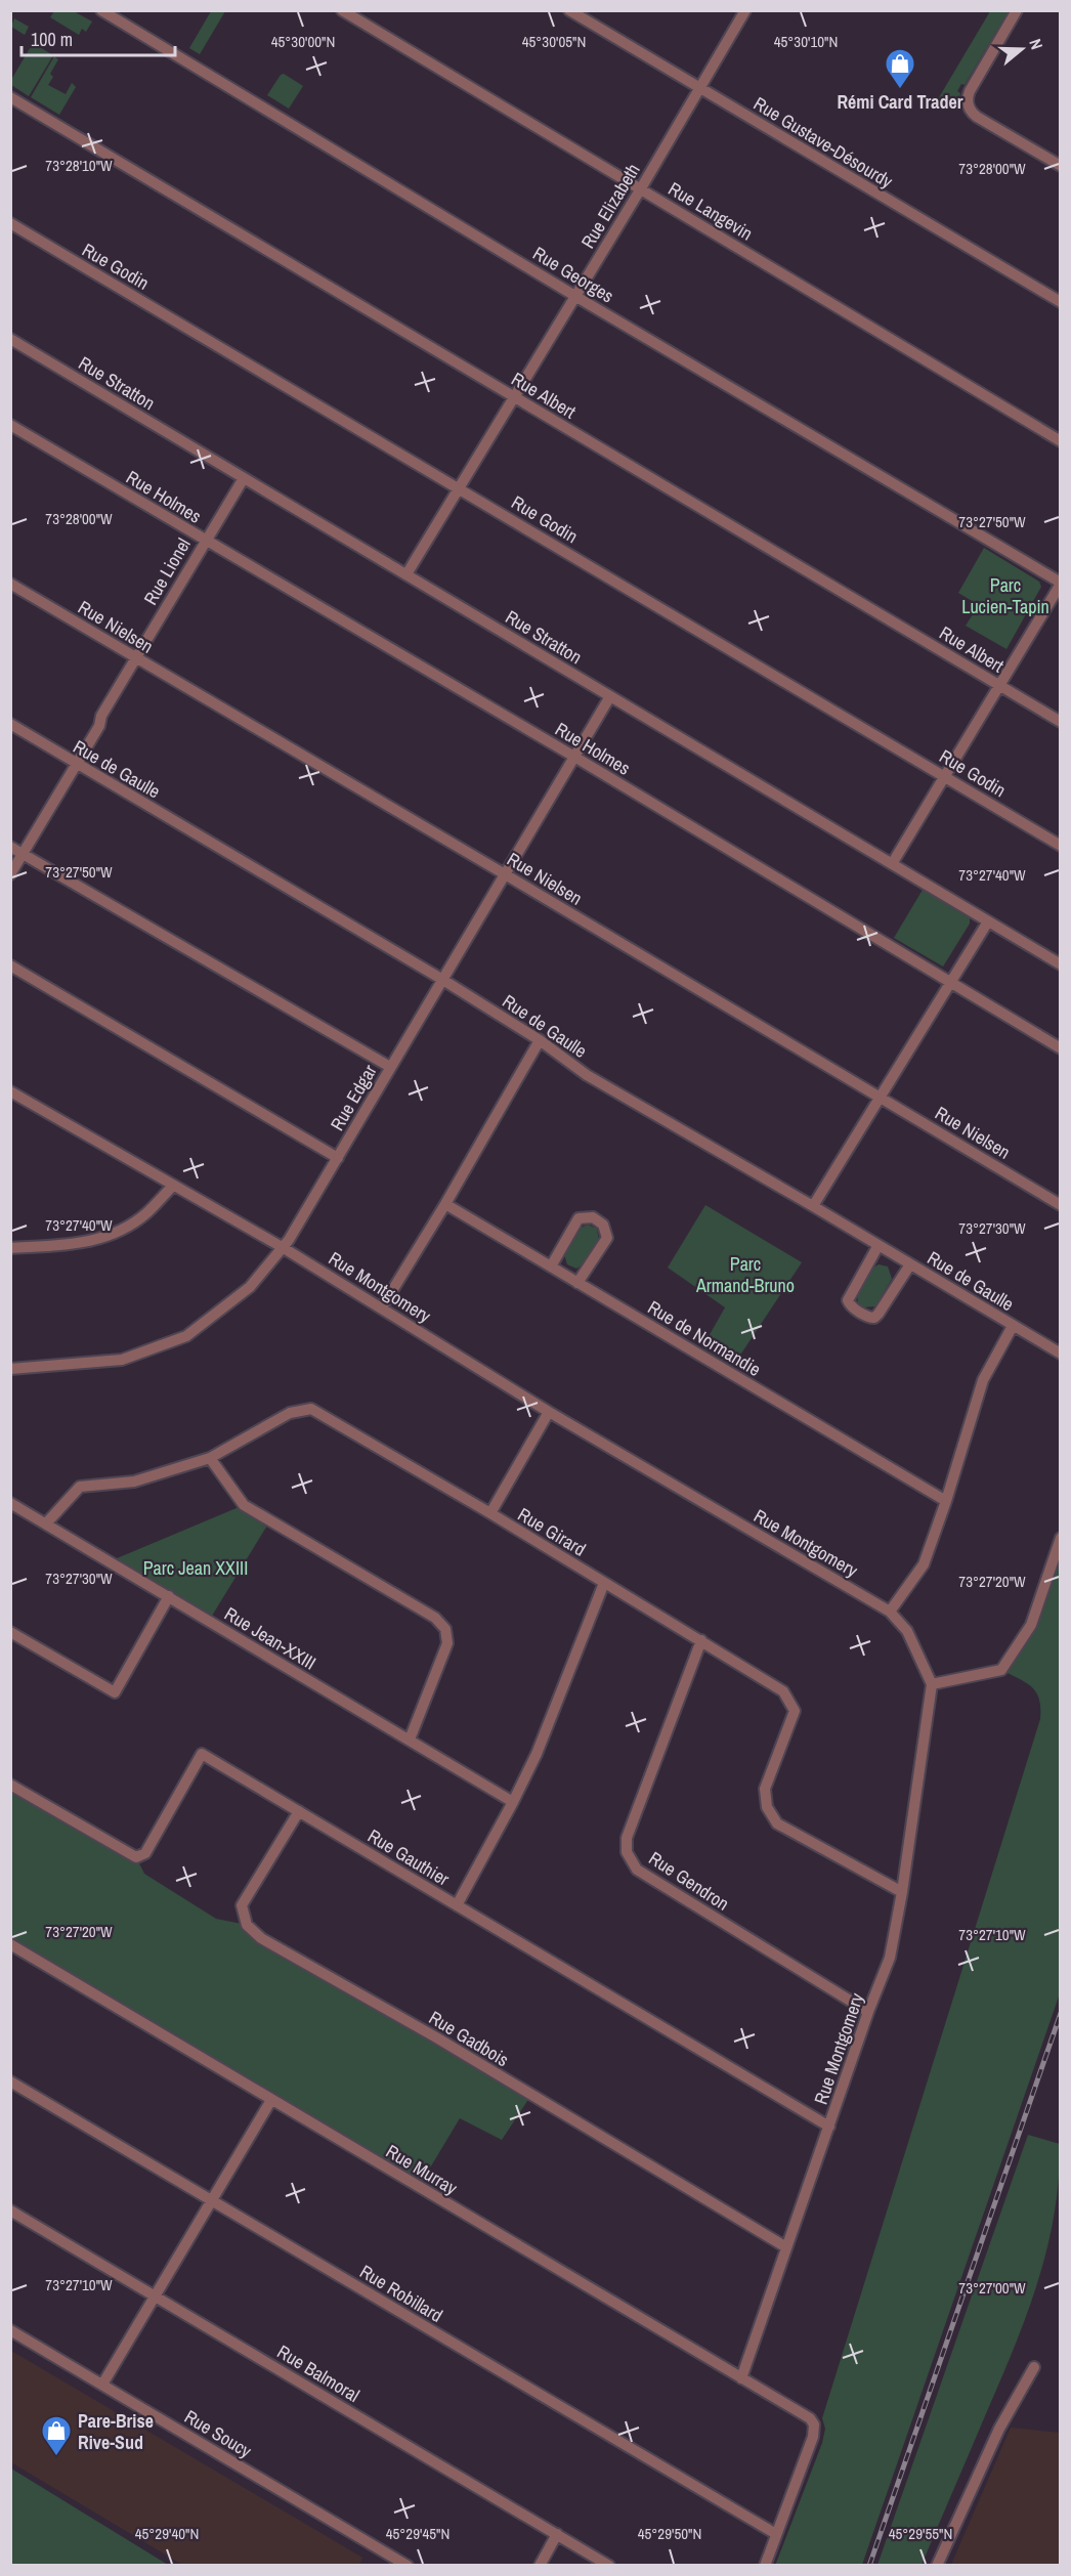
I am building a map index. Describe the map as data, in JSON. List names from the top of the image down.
{
  "streets": {
    "street": [
      "Rue Gustave-Désourdy",
      "Rue Elizabeth",
      "Rue Langevin",
      "Rue Godin",
      "Rue Georges",
      "Rue Stratton",
      "Rue Albert",
      "Rue Holmes",
      "Rue Lionel",
      "Rue Nielsen",
      "Rue de Gaulle",
      "Rue Edgar",
      "Rue Montgomery",
      "Rue de Normandie",
      "Rue Girard",
      "Rue Jean-XXIII",
      "Rue Gauthier",
      "Rue Gendron",
      "Rue Gadbois",
      "Rue Murray",
      "Rue Robillard",
      "Rue Balmoral",
      "Rue Soucy"
    ]
  },
  "crossings": [
    ["Rue Gustave-Désourdy", "Rue Elizabeth"],
    ["Rue Elizabeth", "Rue Langevin"],
    ["Rue Elizabeth", "Rue Godin"],
    ["Rue Elizabeth", "Rue Georges"],
    ["Rue Elizabeth", "Rue Stratton"],
    ["Rue Elizabeth", "Rue Albert"],
    ["Rue Stratton", "Rue Lionel"],
    ["Rue Stratton", "Rue Edgar"],
    ["Rue Holmes", "Rue Lionel"],
    ["Rue Holmes", "Rue Edgar"],
    ["Rue Lionel", "Rue Nielsen"],
    ["Rue Lionel", "Rue de Gaulle"],
    ["Rue Nielsen", "Rue Edgar"],
    ["Rue de Gaulle", "Rue Edgar"],
    ["Rue Edgar", "Rue Montgomery"],
    ["Rue Montgomery", "Rue Girard"],
    ["Rue Montgomery", "Rue Gauthier"],
    ["Rue Montgomery", "Rue Gendron"],
    ["Rue Montgomery", "Rue Gadbois"],
    ["Rue Montgomery", "Rue Murray"],
    ["Rue Girard", "Rue Jean-XXIII"],
    ["Rue Girard", "Rue Gendron"],
    ["Rue Gauthier", "Rue Gadbois"],
    ["Rue Murray", "Rue Robillard"]
  ],
  "parks": ["Parc Lucien-Tapin", "Parc Armand-Bruno", "Parc Jean XXIII"],
  "places": {
    "shop": ["Rémi Card Trader", "Pare-Brise Rive-Sud"]
  },
  "scale_bar": "100 m",
  "north": "right",
  "coordinates": [
    "45°30'05\"N",
    "45°30'10\"N",
    "45°30'00\"N",
    "73°28'10\"W",
    "73°28'00\"W",
    "73°27'50\"W",
    "73°27'40\"W",
    "73°27'30\"W",
    "73°27'20\"W",
    "73°27'10\"W",
    "73°27'00\"W",
    "45°29'40\"N",
    "45°29'45\"N",
    "45°29'50\"N",
    "45°29'55\"N"
  ]
}
